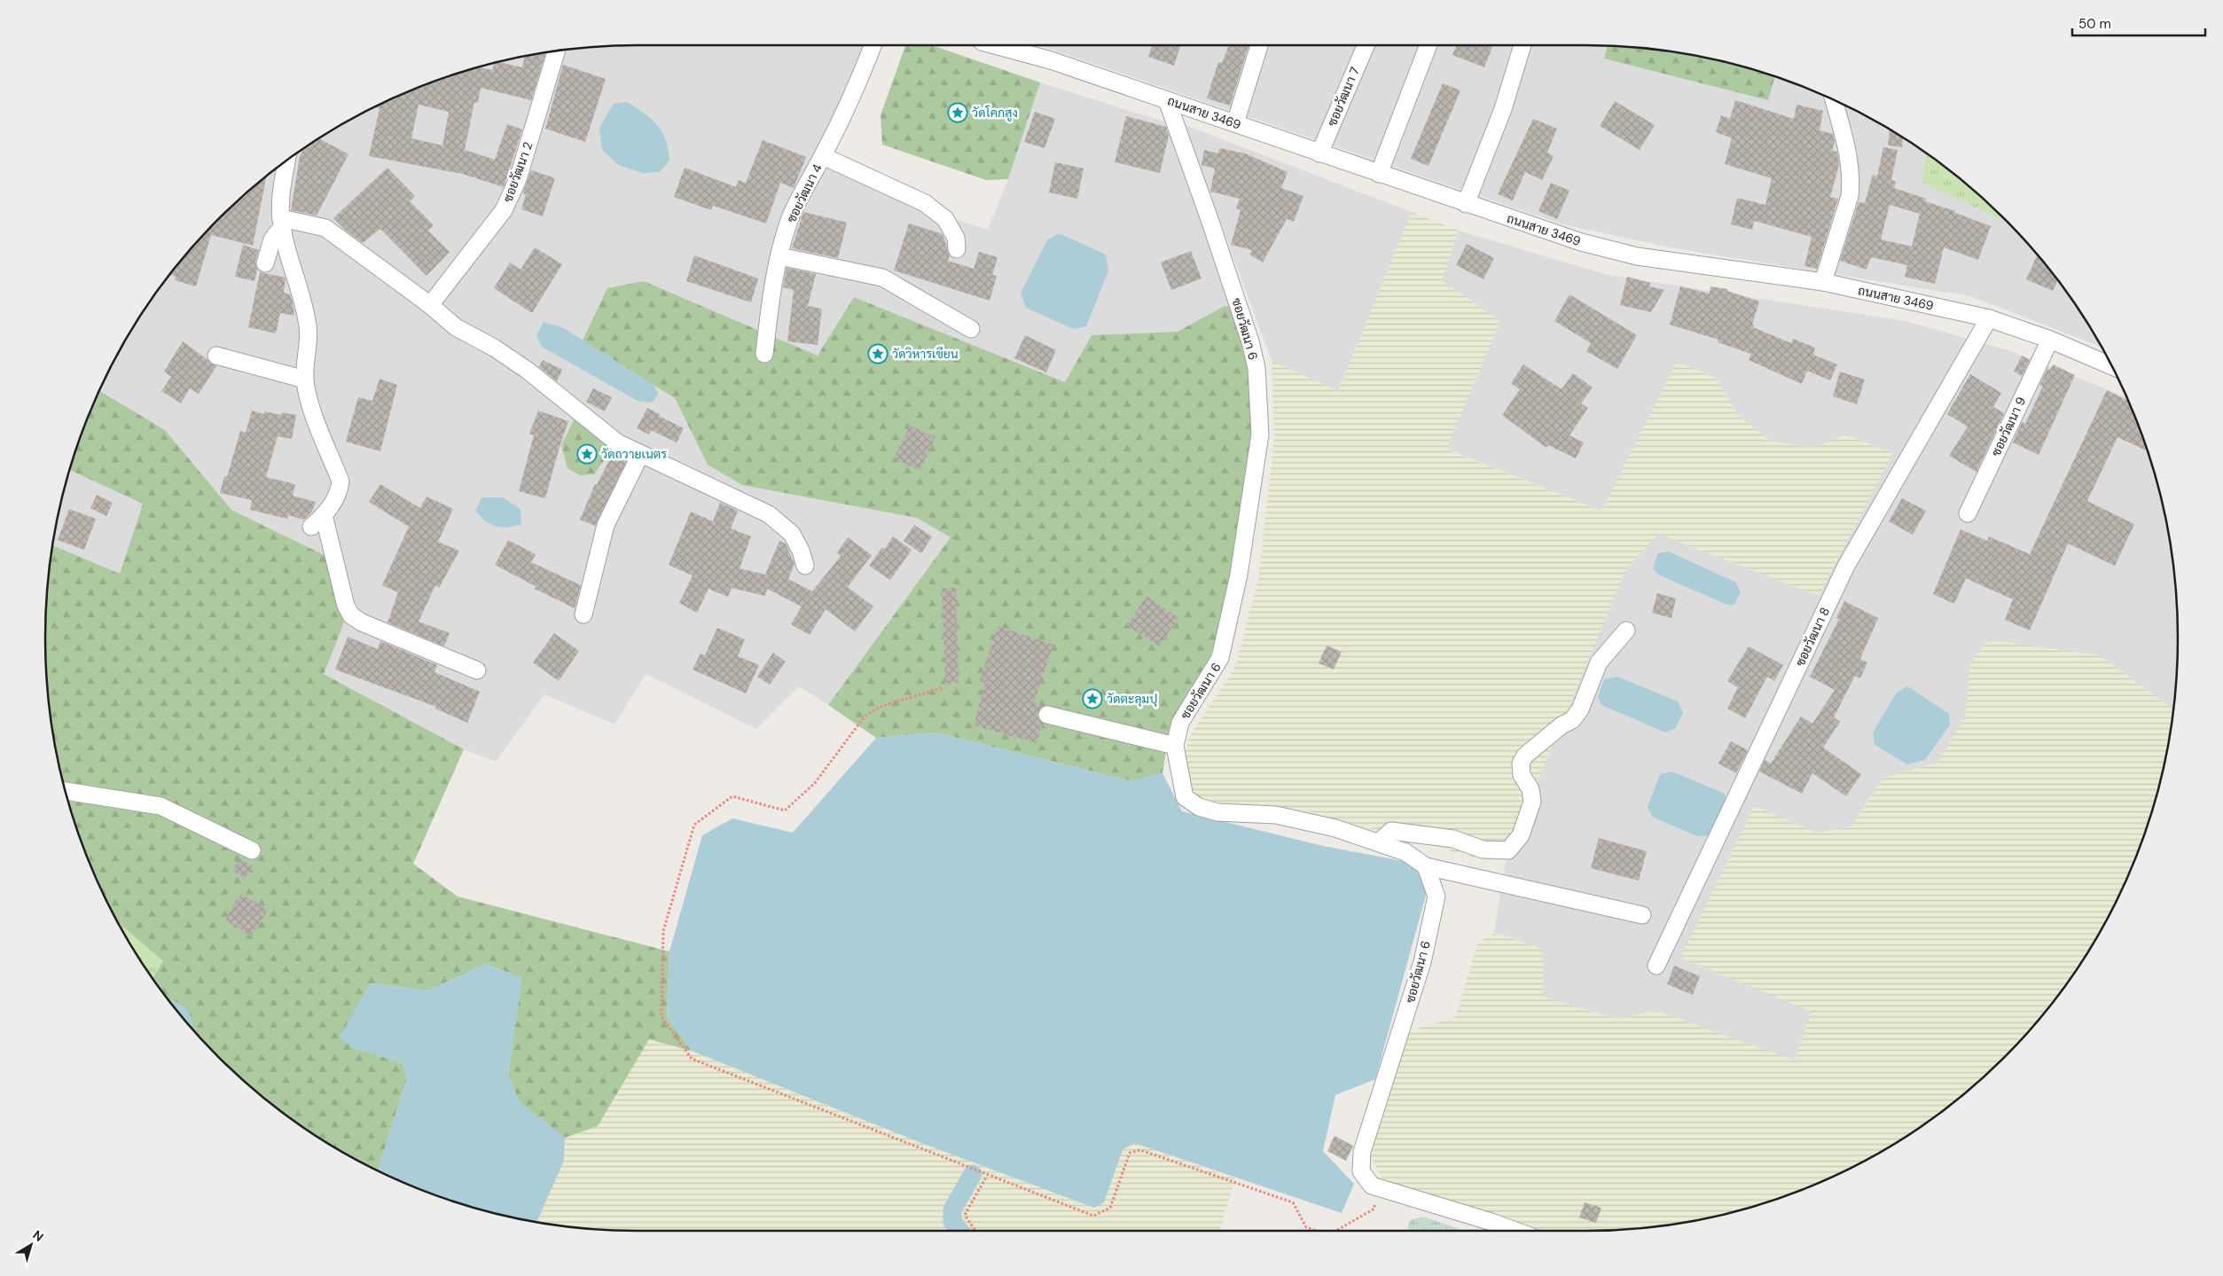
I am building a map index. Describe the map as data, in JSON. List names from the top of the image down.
{
  "streets": {
    "street": [
      "ซอยวัฒนา 7",
      "ถนนสาย 3469",
      "ซอยวัฒนา 2",
      "ซอยวัฒนา 4",
      "ซอยวัฒนา 6",
      "ซอยวัฒนา 9",
      "ซอยวัฒนา 8"
    ]
  },
  "crossings": [
    ["ซอยวัฒนา 7", "ถนนสาย 3469"],
    ["ถนนสาย 3469", "ซอยวัฒนา 6"],
    ["ถนนสาย 3469", "ซอยวัฒนา 9"],
    ["ถนนสาย 3469", "ซอยวัฒนา 8"]
  ],
  "places": {
    "place": [
      "วัดโคกสูง",
      "วัดวิหารเขียน",
      "วัดถวายเนตร",
      "วัดตะลุมปุ"
    ]
  },
  "scale_bar": "50 m",
  "north": "top right"
}
